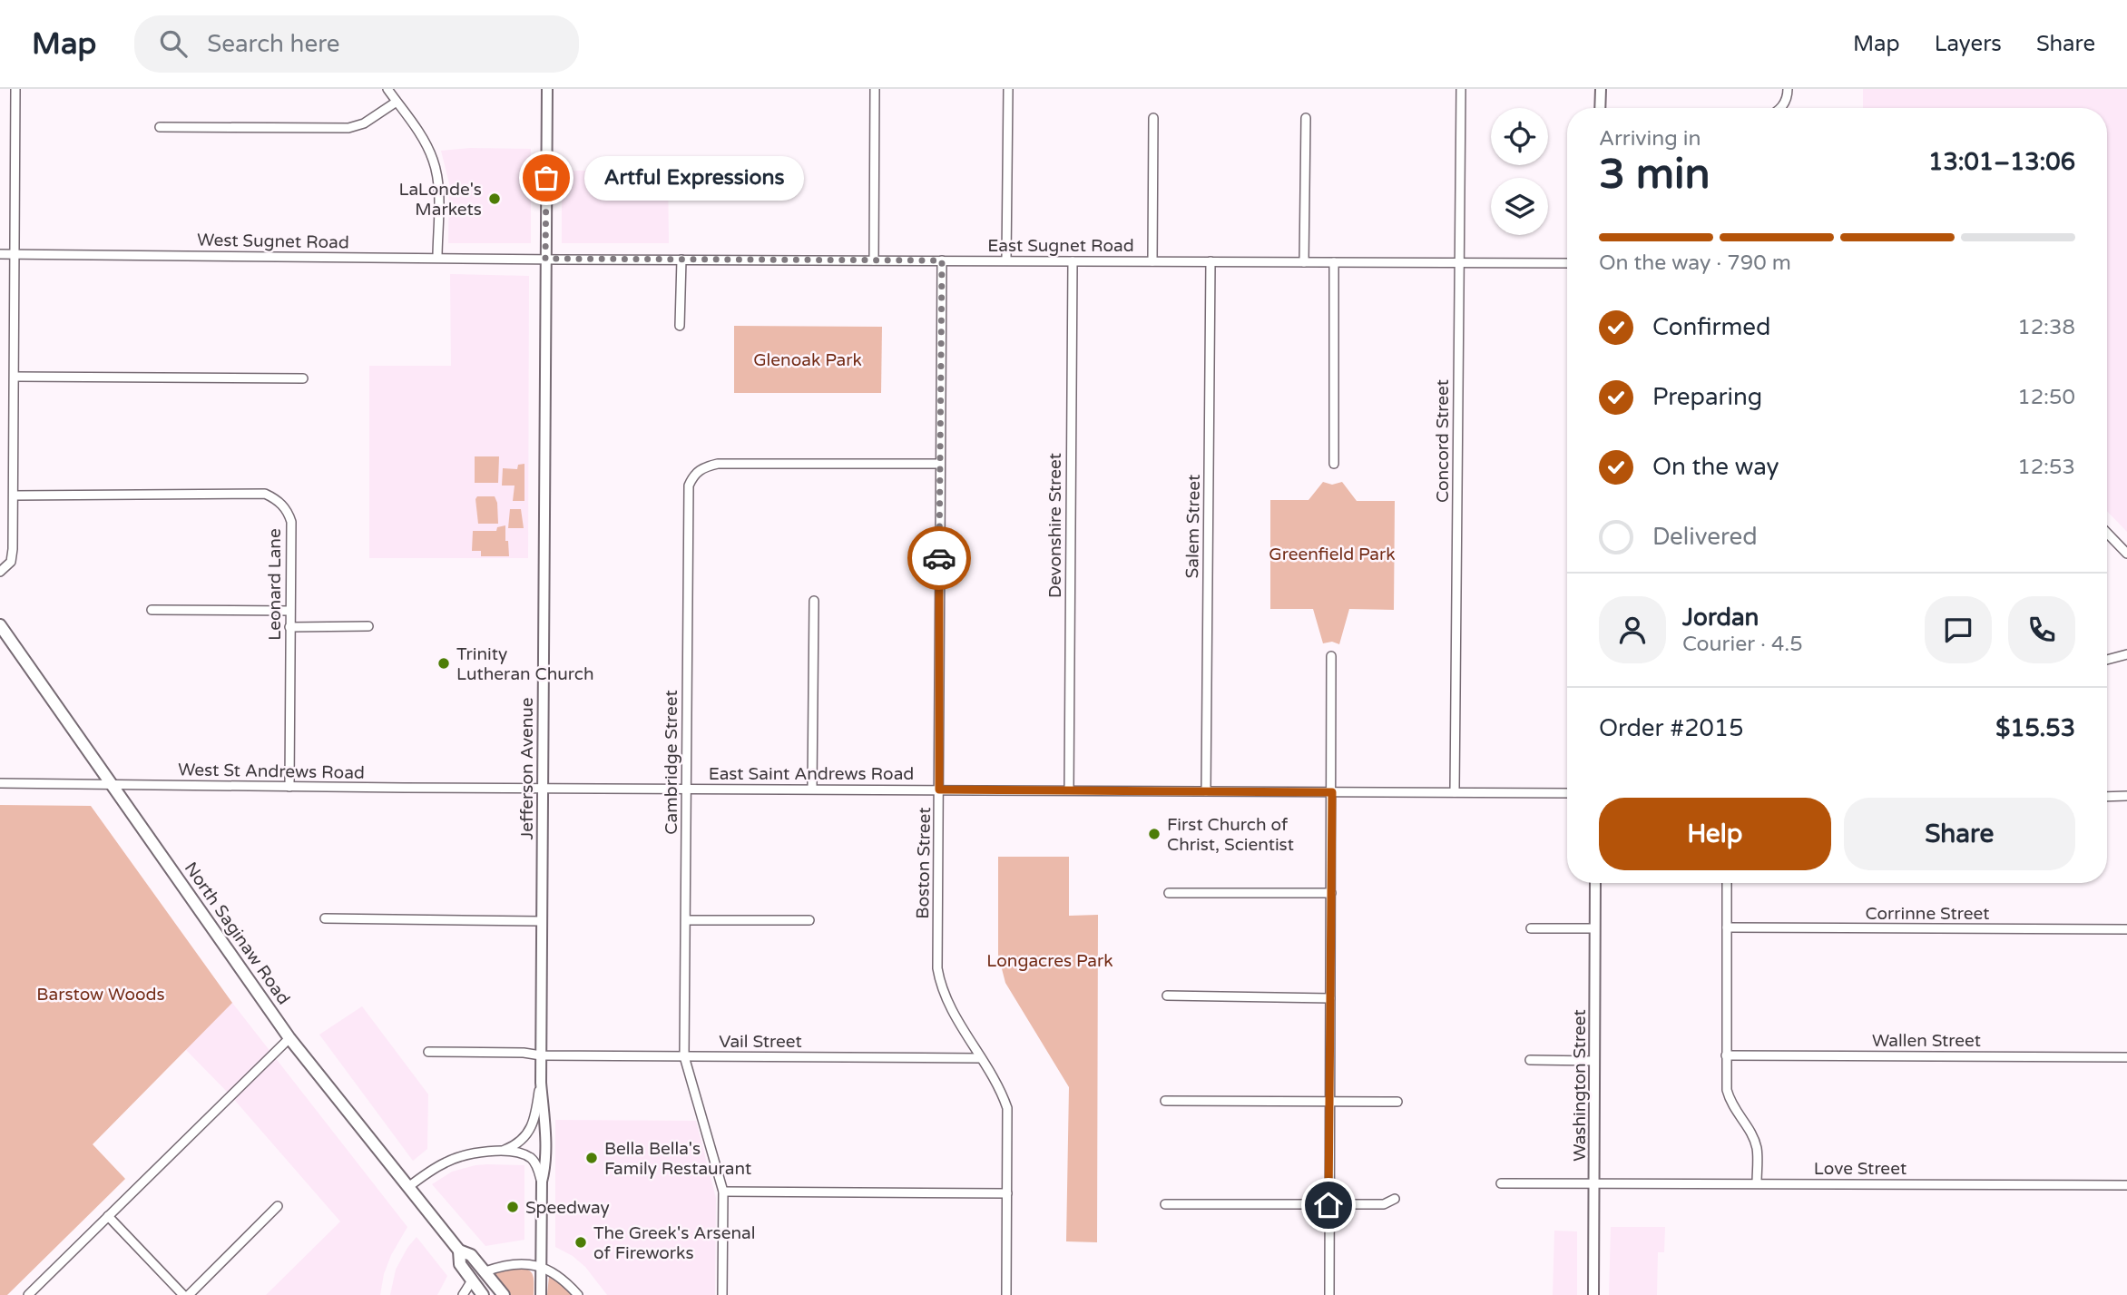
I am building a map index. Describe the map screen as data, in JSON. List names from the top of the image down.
{
  "streets": {
    "main road": ["North Saginaw Road"],
    "street": [
      "West Sugnet Road",
      "East Sugnet Road",
      "Concord Street",
      "Devonshire Street",
      "Salem Street",
      "Leonard Lane",
      "Cambridge Street",
      "Jefferson Avenue",
      "West St Andrews Road",
      "East Saint Andrews Road",
      "Boston Street",
      "Corrinne Street",
      "Wallen Street",
      "Vail Street",
      "Washington Street",
      "Love Street"
    ]
  },
  "crossings": [
    ["West Sugnet Road", "East Sugnet Road"],
    ["West Sugnet Road", "Jefferson Avenue"],
    ["East Sugnet Road", "Concord Street"],
    ["East Sugnet Road", "Devonshire Street"],
    ["East Sugnet Road", "Salem Street"],
    ["East Sugnet Road", "Jefferson Avenue"],
    ["East Sugnet Road", "Boston Street"],
    ["Concord Street", "East Saint Andrews Road"],
    ["Devonshire Street", "East Saint Andrews Road"],
    ["Salem Street", "East Saint Andrews Road"],
    ["Leonard Lane", "West St Andrews Road"],
    ["Cambridge Street", "East Saint Andrews Road"],
    ["Cambridge Street", "Boston Street"],
    ["Cambridge Street", "Vail Street"],
    ["Jefferson Avenue", "West St Andrews Road"],
    ["Jefferson Avenue", "East Saint Andrews Road"],
    ["Jefferson Avenue", "Vail Street"],
    ["West St Andrews Road", "East Saint Andrews Road"],
    ["West St Andrews Road", "North Saginaw Road"],
    ["East Saint Andrews Road", "Boston Street"],
    ["Boston Street", "Vail Street"],
    ["Washington Street", "Love Street"]
  ],
  "parks": [
    "Glenoak Park",
    "Greenfield Park",
    "Longacres Park",
    "Barstow Woods"
  ],
  "places": [
    "Artful Expressions",
    "LaLonde's Markets",
    "Trinity Lutheran Church",
    "First Church of Christ, Scientist",
    "Bella Bella's Family Restaurant",
    "Speedway",
    "The Greek's Arsenal of Fireworks"
  ],
  "page": {
    "header": "Map",
    "search": "Search here",
    "nav": ["Map", "Layers", "Share"],
    "heading": ["3 min", "Arriving in", "13:01–13:06"],
    "panel": [
      "Jordan",
      "Courier · 4.5",
      "Order #2015",
      "$15.53"
    ],
    "bubble": "Artful Expressions",
    "bar": "On the way · 790 m",
    "list": [
      ["Confirmed", "12:38"],
      ["Preparing", "12:50"],
      ["On the way", "12:53"],
      "Delivered"
    ],
    "buttons": ["Help", "Share"]
  }
}
